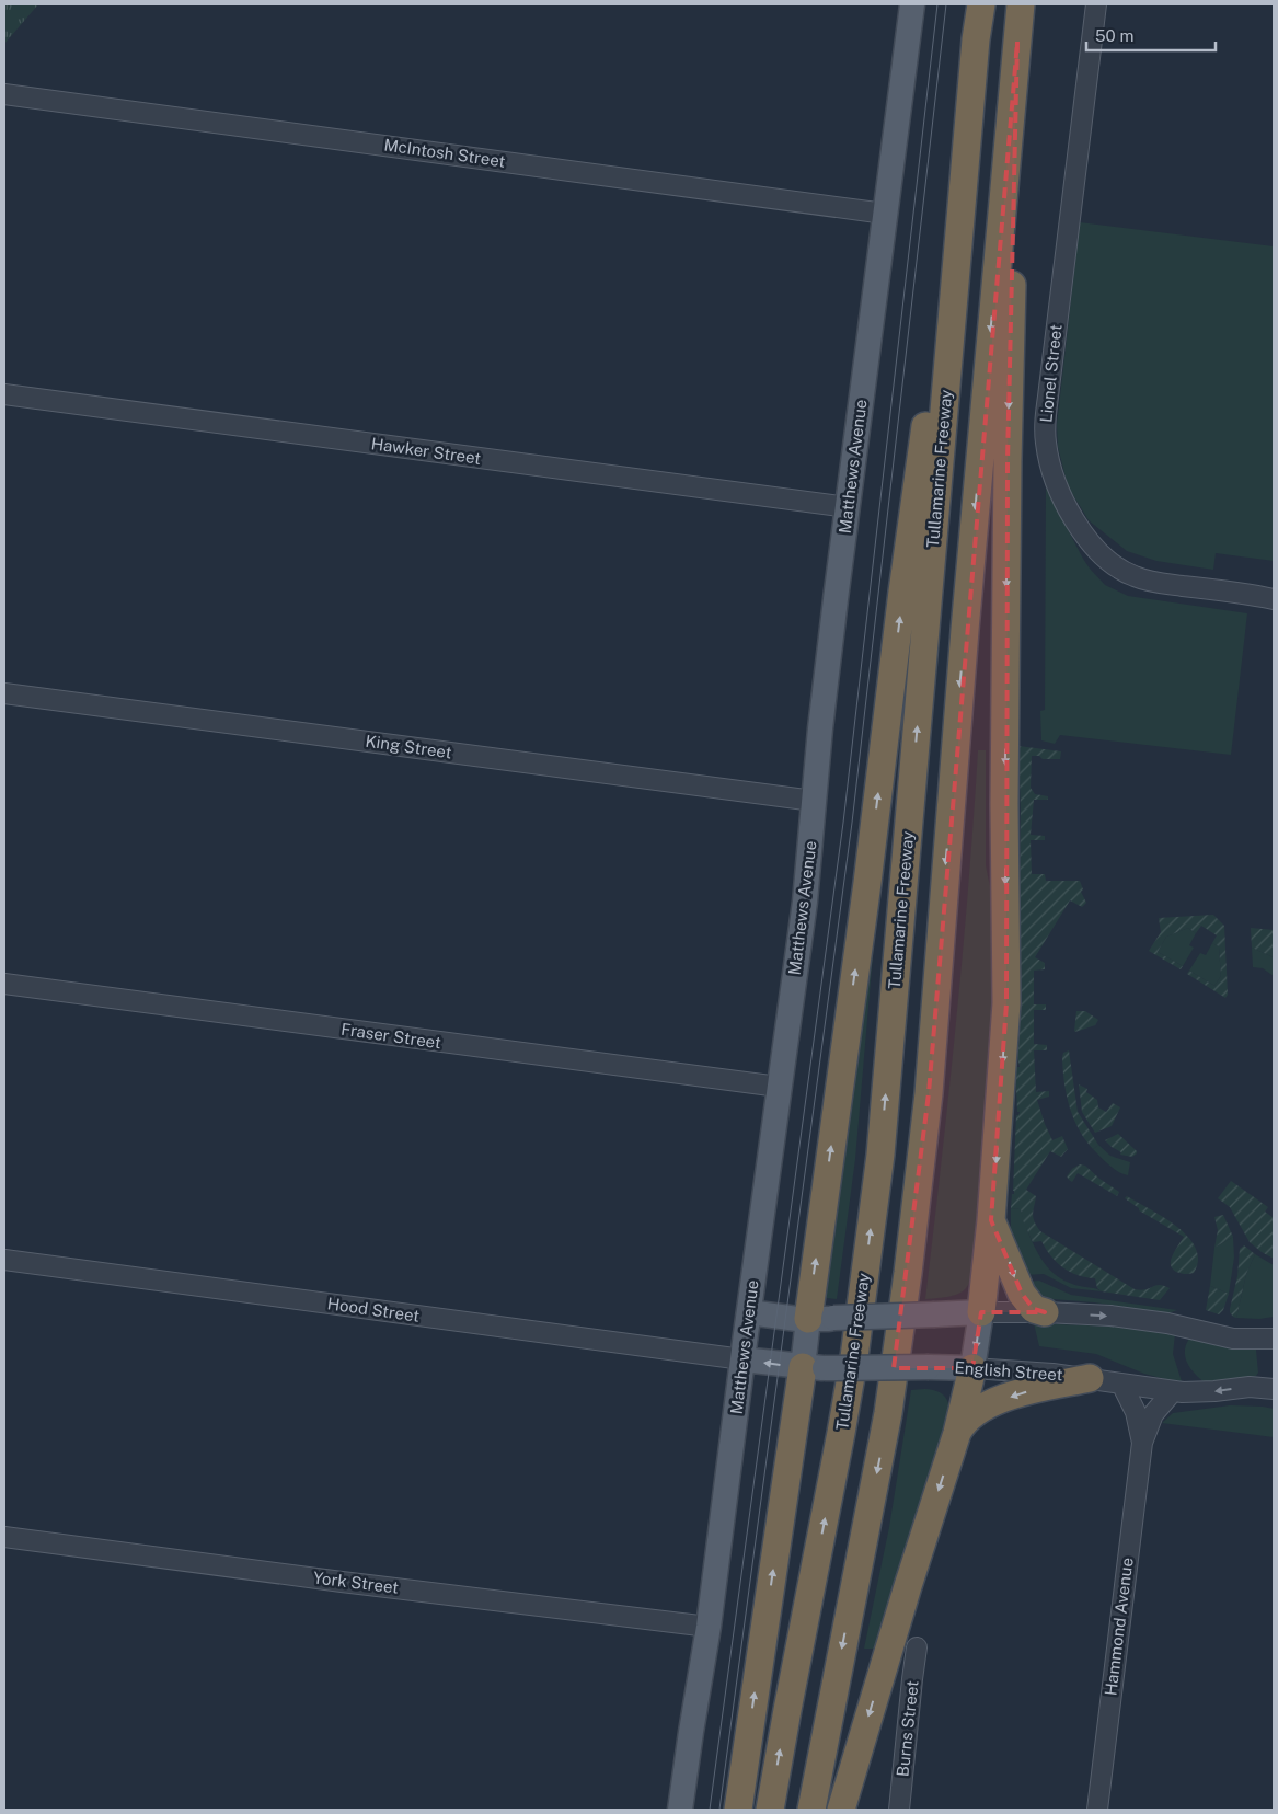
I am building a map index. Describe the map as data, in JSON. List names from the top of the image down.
{
  "streets": {
    "highway": ["Tullamarine Freeway"],
    "main road": ["Matthews Avenue", "English Street"],
    "street": [
      "McIntosh Street",
      "Lionel Street",
      "Hawker Street",
      "King Street",
      "Fraser Street",
      "Hood Street",
      "York Street",
      "Hammond Avenue",
      "Burns Street"
    ]
  },
  "crossings": [
    ["McIntosh Street", "Matthews Avenue"],
    ["Hawker Street", "Matthews Avenue"],
    ["Matthews Avenue", "King Street"],
    ["Matthews Avenue", "Fraser Street"],
    ["Matthews Avenue", "Hood Street"],
    ["Matthews Avenue", "English Street"],
    ["Matthews Avenue", "York Street"],
    ["Hood Street", "English Street"],
    ["English Street", "Hammond Avenue"]
  ],
  "scale_bar": "50 m"
}
